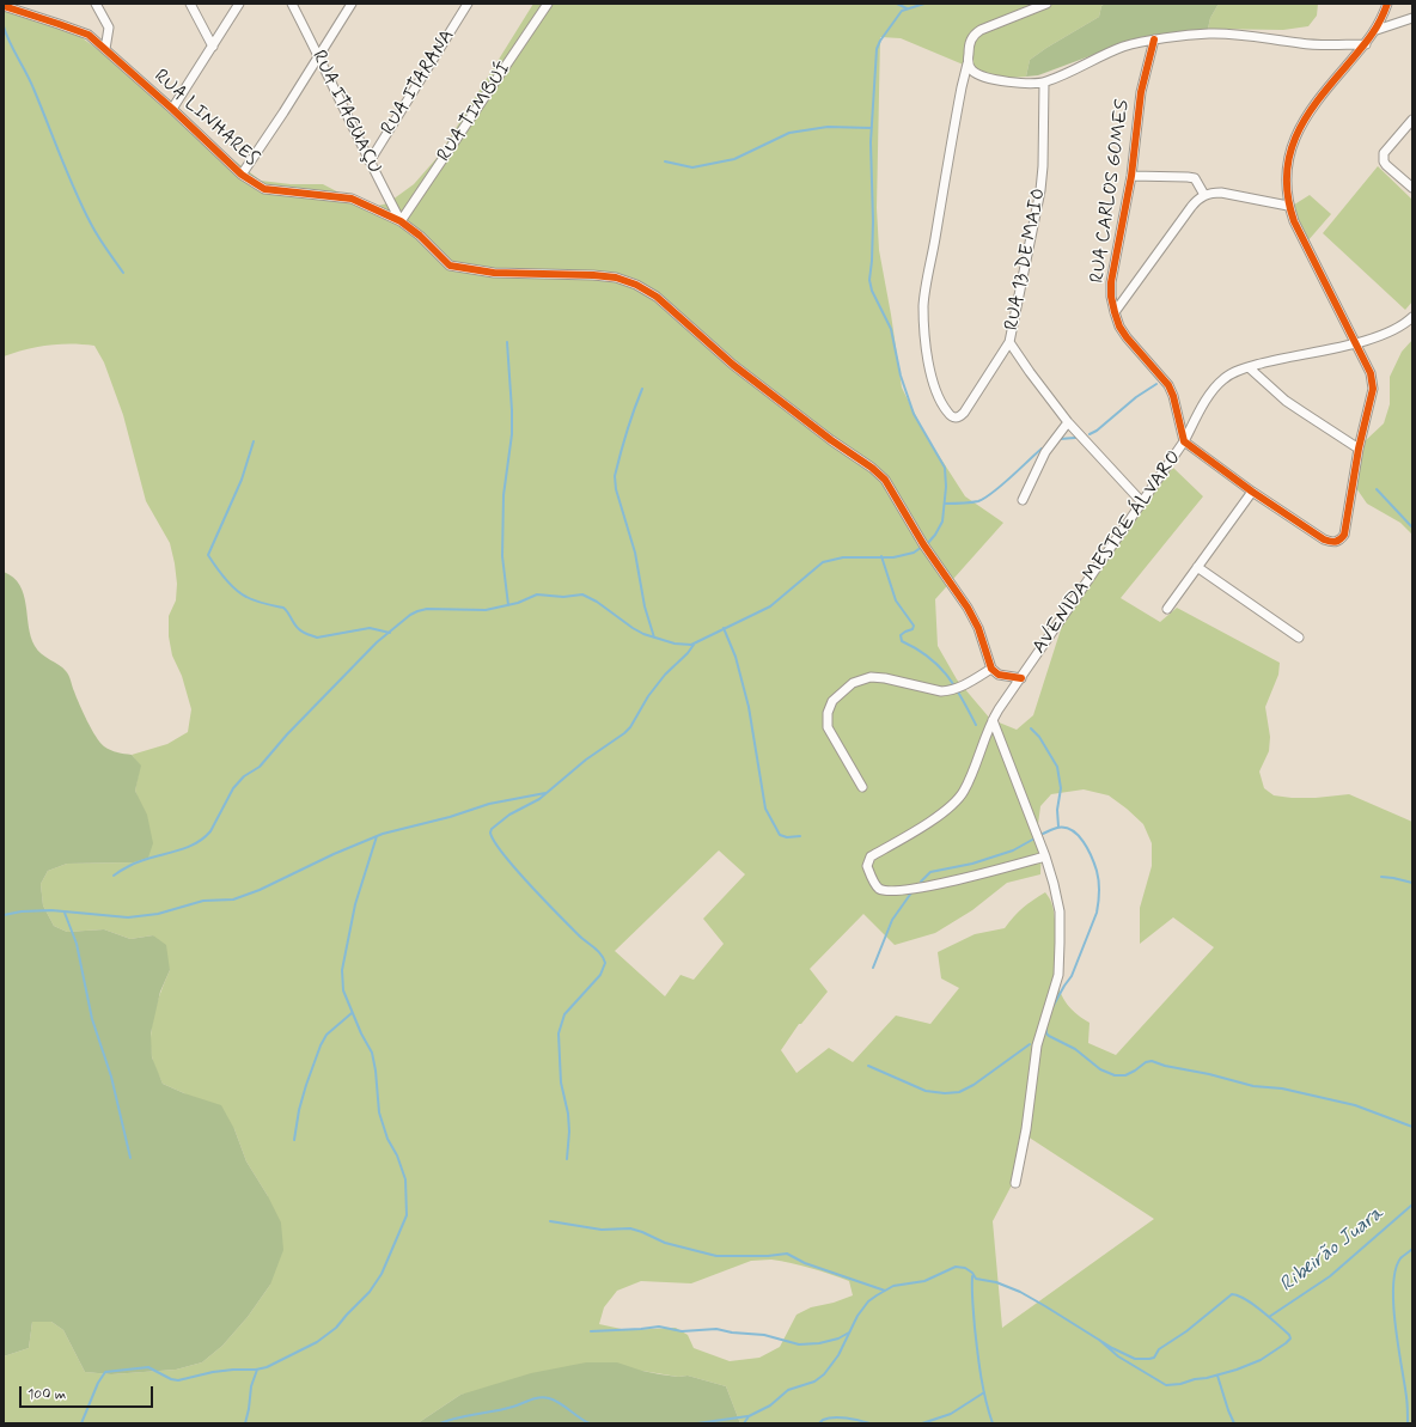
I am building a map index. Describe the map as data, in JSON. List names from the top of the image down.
{
  "streets": {
    "street": [
      "RUA ITARANA",
      "RUA ITAGUAÇU",
      "RUA TIMBUÍ",
      "RUA LINHARES",
      "RUA CARLOS GOMES",
      "RUA 13 DE MAIO",
      "AVENIDA MESTRE ÁLVARO"
    ]
  },
  "crossings": [
    ["RUA ITARANA", "RUA ITAGUAÇU"],
    ["RUA ITAGUAÇU", "RUA TIMBUÍ"],
    ["RUA ITAGUAÇU", "RUA LINHARES"],
    ["RUA TIMBUÍ", "RUA LINHARES"],
    ["RUA CARLOS GOMES", "AVENIDA MESTRE ÁLVARO"],
    ["RUA 13 DE MAIO", "AVENIDA MESTRE ÁLVARO"]
  ],
  "water": ["Ribeirão Juara"],
  "scale_bar": "100 m"
}
